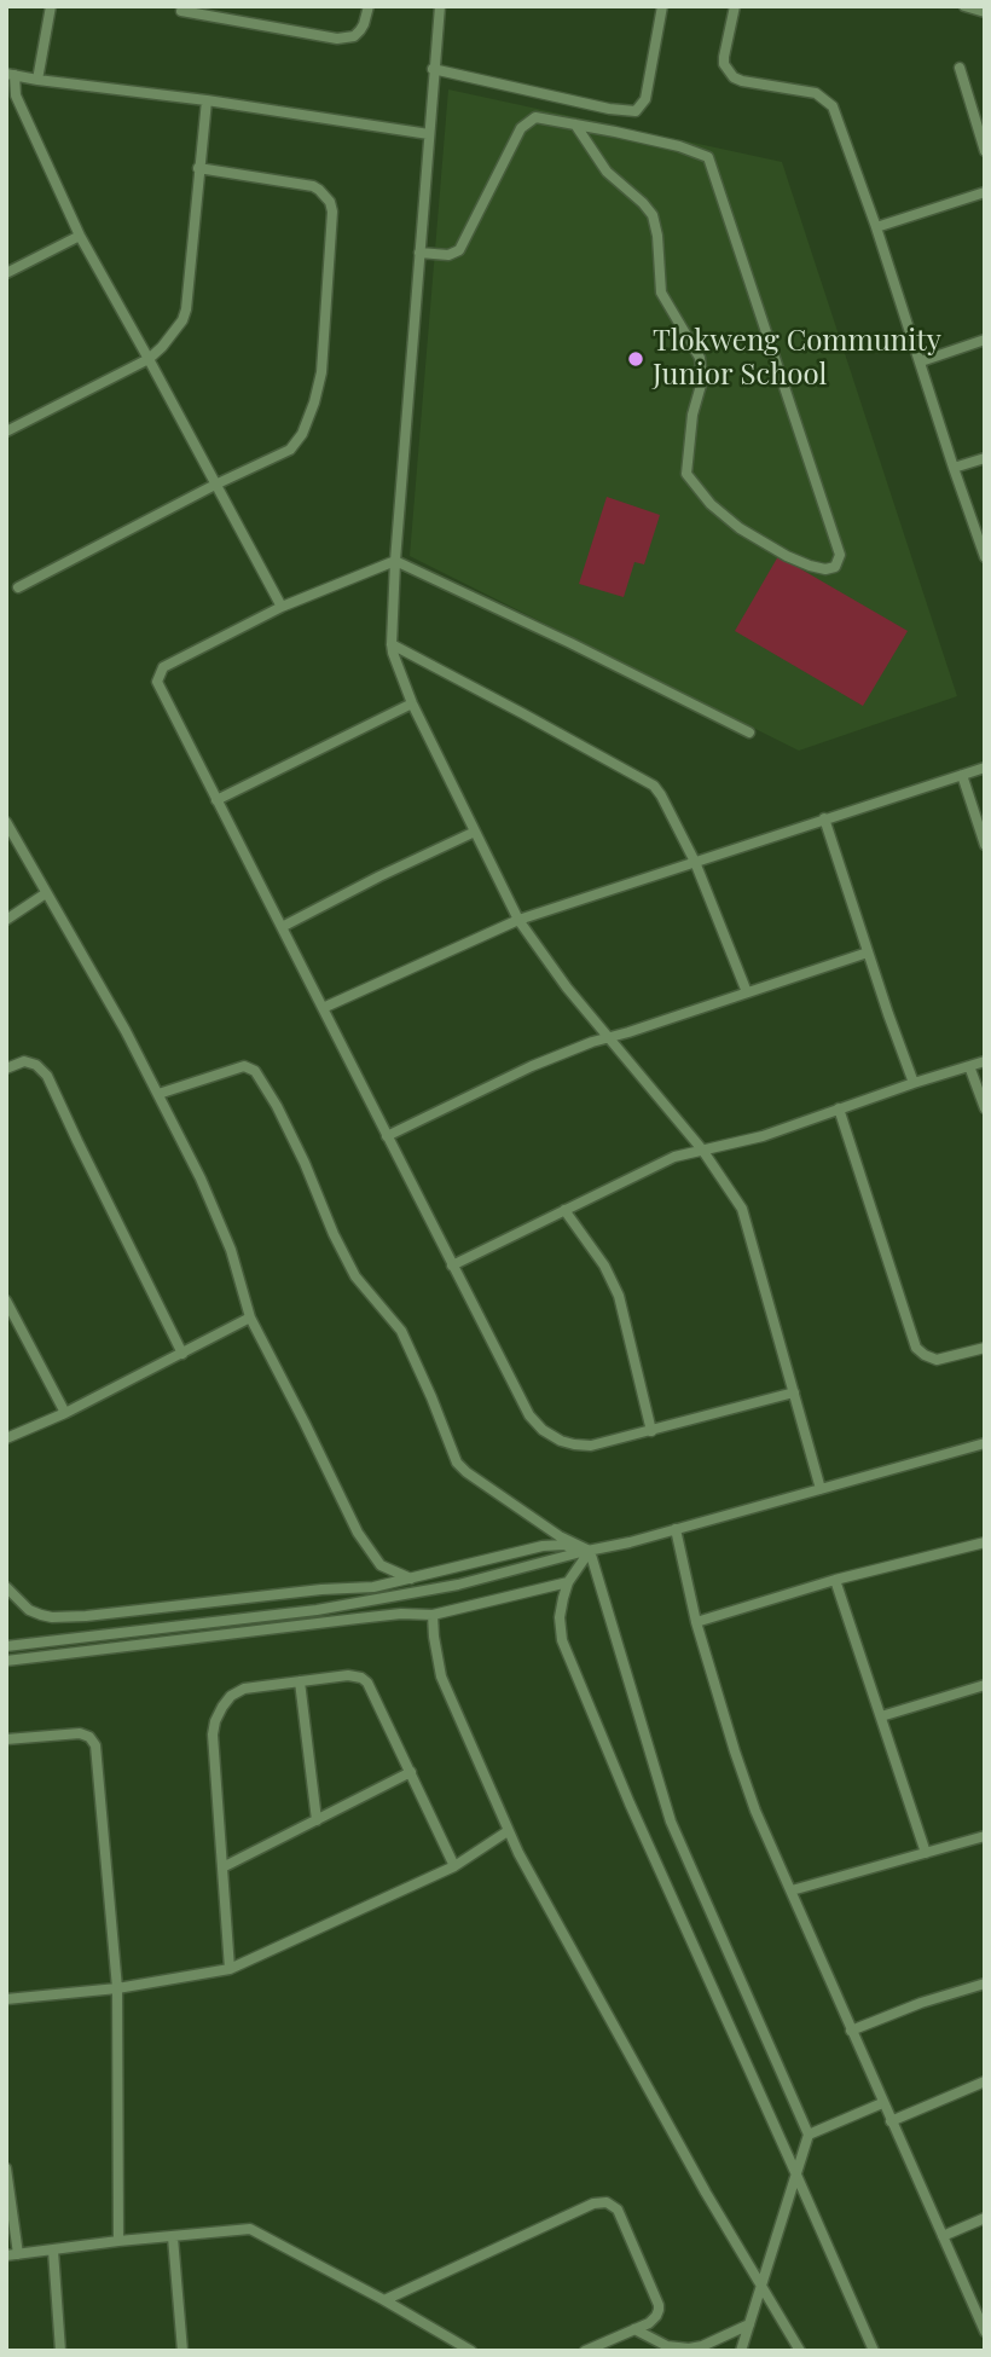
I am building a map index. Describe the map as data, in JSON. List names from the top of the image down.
{
  "places": ["Tlokweng Community Junior School"]
}
